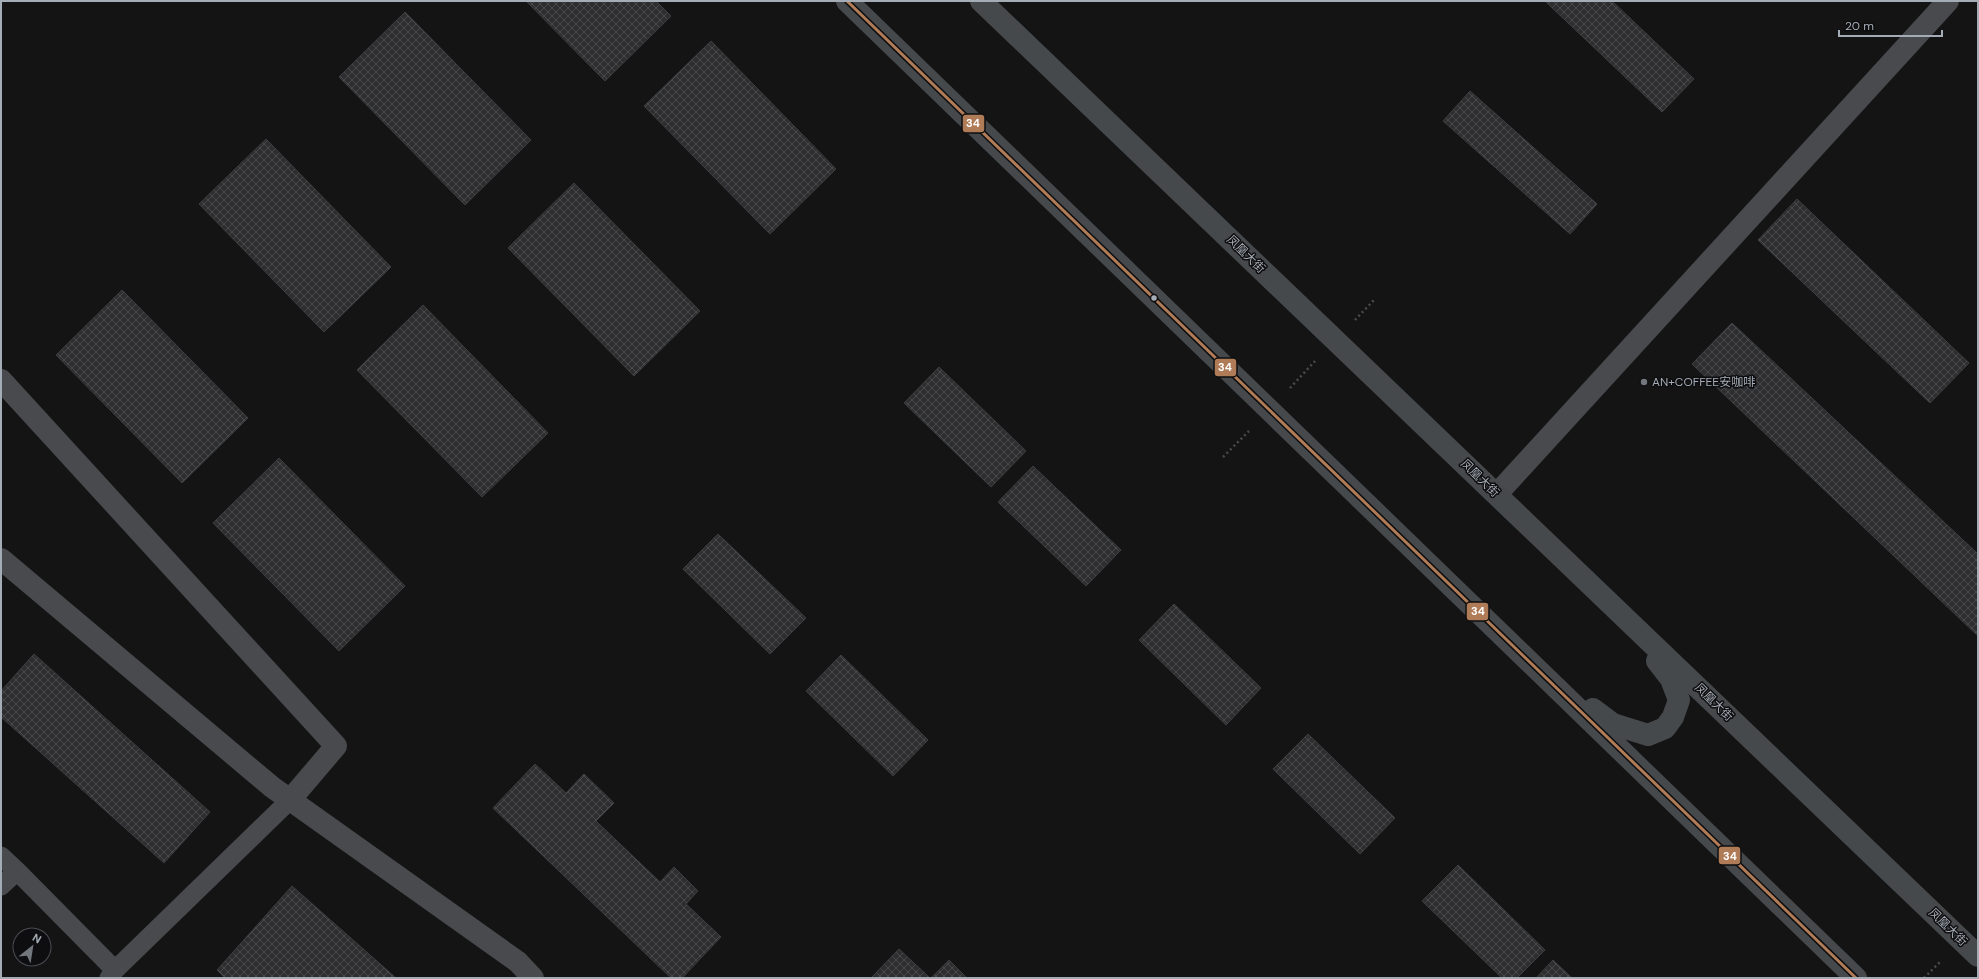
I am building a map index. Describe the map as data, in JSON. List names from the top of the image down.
{
  "streets": {
    "main road": ["凤凰大街"]
  },
  "places": ["AN+COFFEE安咖啡"],
  "lines": ["transit line 34"],
  "scale_bar": "20 m",
  "north": "top right"
}
